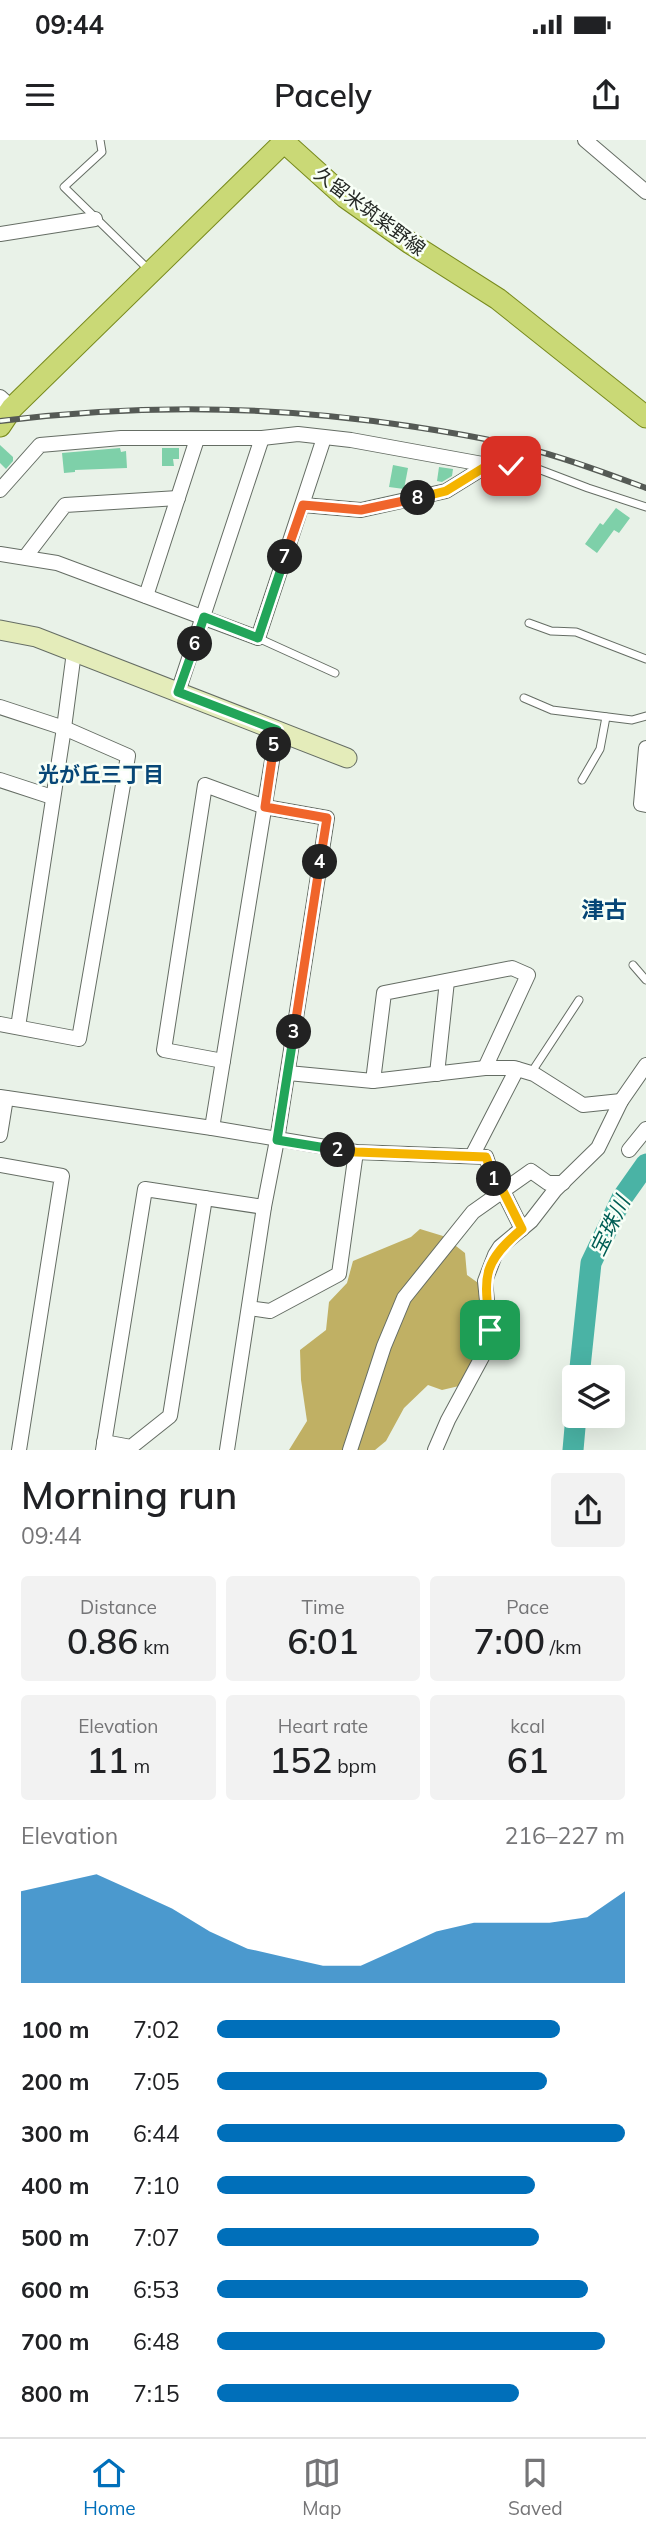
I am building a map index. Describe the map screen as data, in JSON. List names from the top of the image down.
{
  "streets": {
    "main road": ["久留米筑紫野線"]
  },
  "districts": ["光が丘三丁目", "津古"],
  "water": ["宝珠川"],
  "page": {
    "status": "09:44",
    "header": "Pacely",
    "pins": [
      "8",
      "7",
      "6",
      "5",
      "4",
      "3",
      "2",
      "1"
    ],
    "heading": ["Morning run", "09:44"],
    "stats": [
      ["Distance", "0.86 km"],
      ["Time", "6:01"],
      ["Pace", "7:00 /km"],
      ["Elevation", "11 m"],
      ["Heart rate", "152 bpm"],
      ["kcal", "61"]
    ],
    "chart": ["Elevation", "216–227 m"],
    "list": [
      {
        "name": "100 m",
        "note": "7:02"
      },
      {
        "name": "200 m",
        "note": "7:05"
      },
      {
        "name": "300 m",
        "note": "6:44"
      },
      {
        "name": "400 m",
        "note": "7:10"
      },
      {
        "name": "500 m",
        "note": "7:07"
      },
      {
        "name": "600 m",
        "note": "6:53"
      },
      {
        "name": "700 m",
        "note": "6:48"
      },
      {
        "name": "800 m",
        "note": "7:15"
      }
    ],
    "tabs": ["Home", "Map", "Saved"]
  }
}
